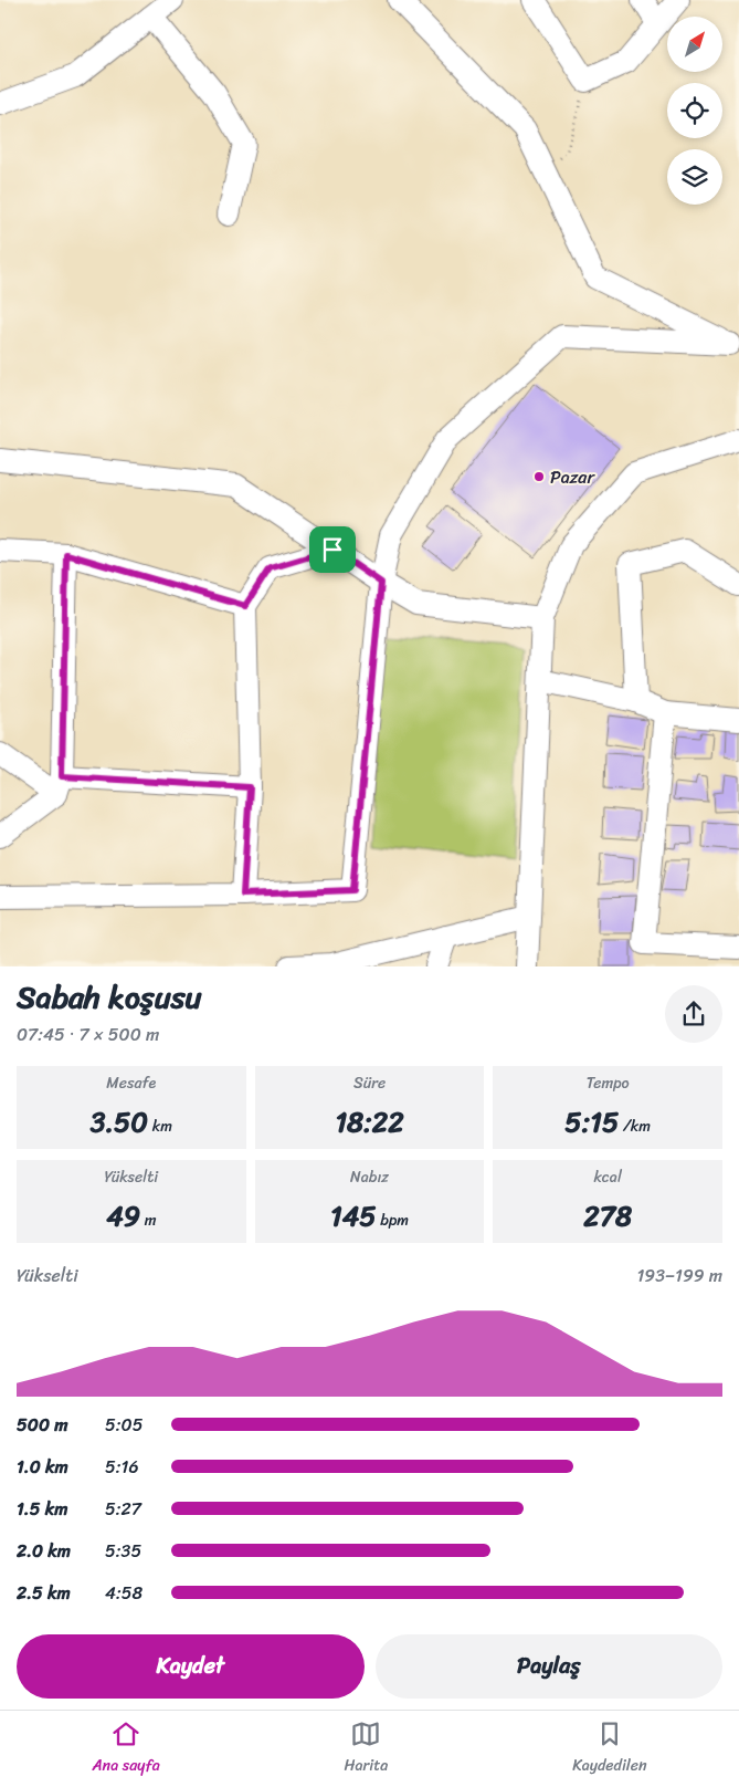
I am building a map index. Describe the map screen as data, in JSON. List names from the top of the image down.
{
  "places": ["Pazar"],
  "north": "top right",
  "page": {
    "heading": ["Sabah koşusu", "07:45 · 7 × 500 m"],
    "stats": [
      ["Mesafe", "3.50 km"],
      ["Süre", "18:22"],
      ["Tempo", "5:15 /km"],
      ["Yükselti", "49 m"],
      ["Nabız", "145 bpm"],
      ["kcal", "278"]
    ],
    "chart": ["Yükselti", "193–199 m"],
    "list": [
      {
        "name": "500 m",
        "note": "5:05"
      },
      {
        "name": "1.0 km",
        "note": "5:16"
      },
      {
        "name": "1.5 km",
        "note": "5:27"
      },
      {
        "name": "2.0 km",
        "note": "5:35"
      },
      {
        "name": "2.5 km",
        "note": "4:58"
      }
    ],
    "buttons": ["Kaydet", "Paylaş"],
    "tabs": ["Ana sayfa", "Harita", "Kaydedilen"]
  }
}
